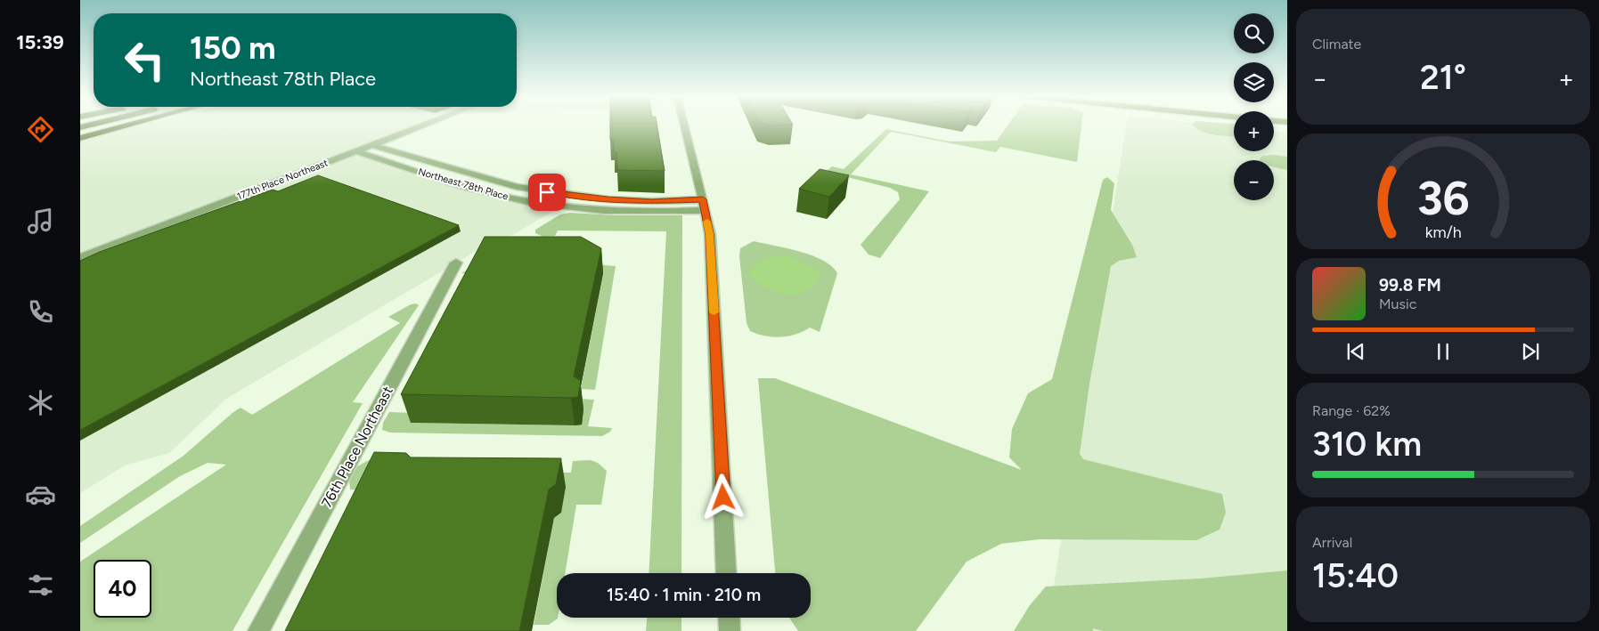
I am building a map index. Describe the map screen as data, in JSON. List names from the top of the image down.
{
  "streets": {
    "street": ["177th Place Northeast", "Northeast 78th Place", "76th Place Northeast"]
  },
  "crossings": [
    ["177th Place Northeast", "Northeast 78th Place"]
  ],
  "page": {
    "tabs": "15:39",
    "tile": [
      "Climate",
      ["Range · 62%", "310 km"],
      ["Arrival", "15:40"]
    ],
    "map_buttons": ["+", "−"],
    "turn": ["150 m", "Northeast 78th Place"],
    "heat": ["−", "21°", "+"],
    "song": ["99.8 FM", "Music"],
    "limit": "40",
    "trip": "15:40 · 1 min · 210 m",
    "gauge": ["36", "km/h"]
  }
}
